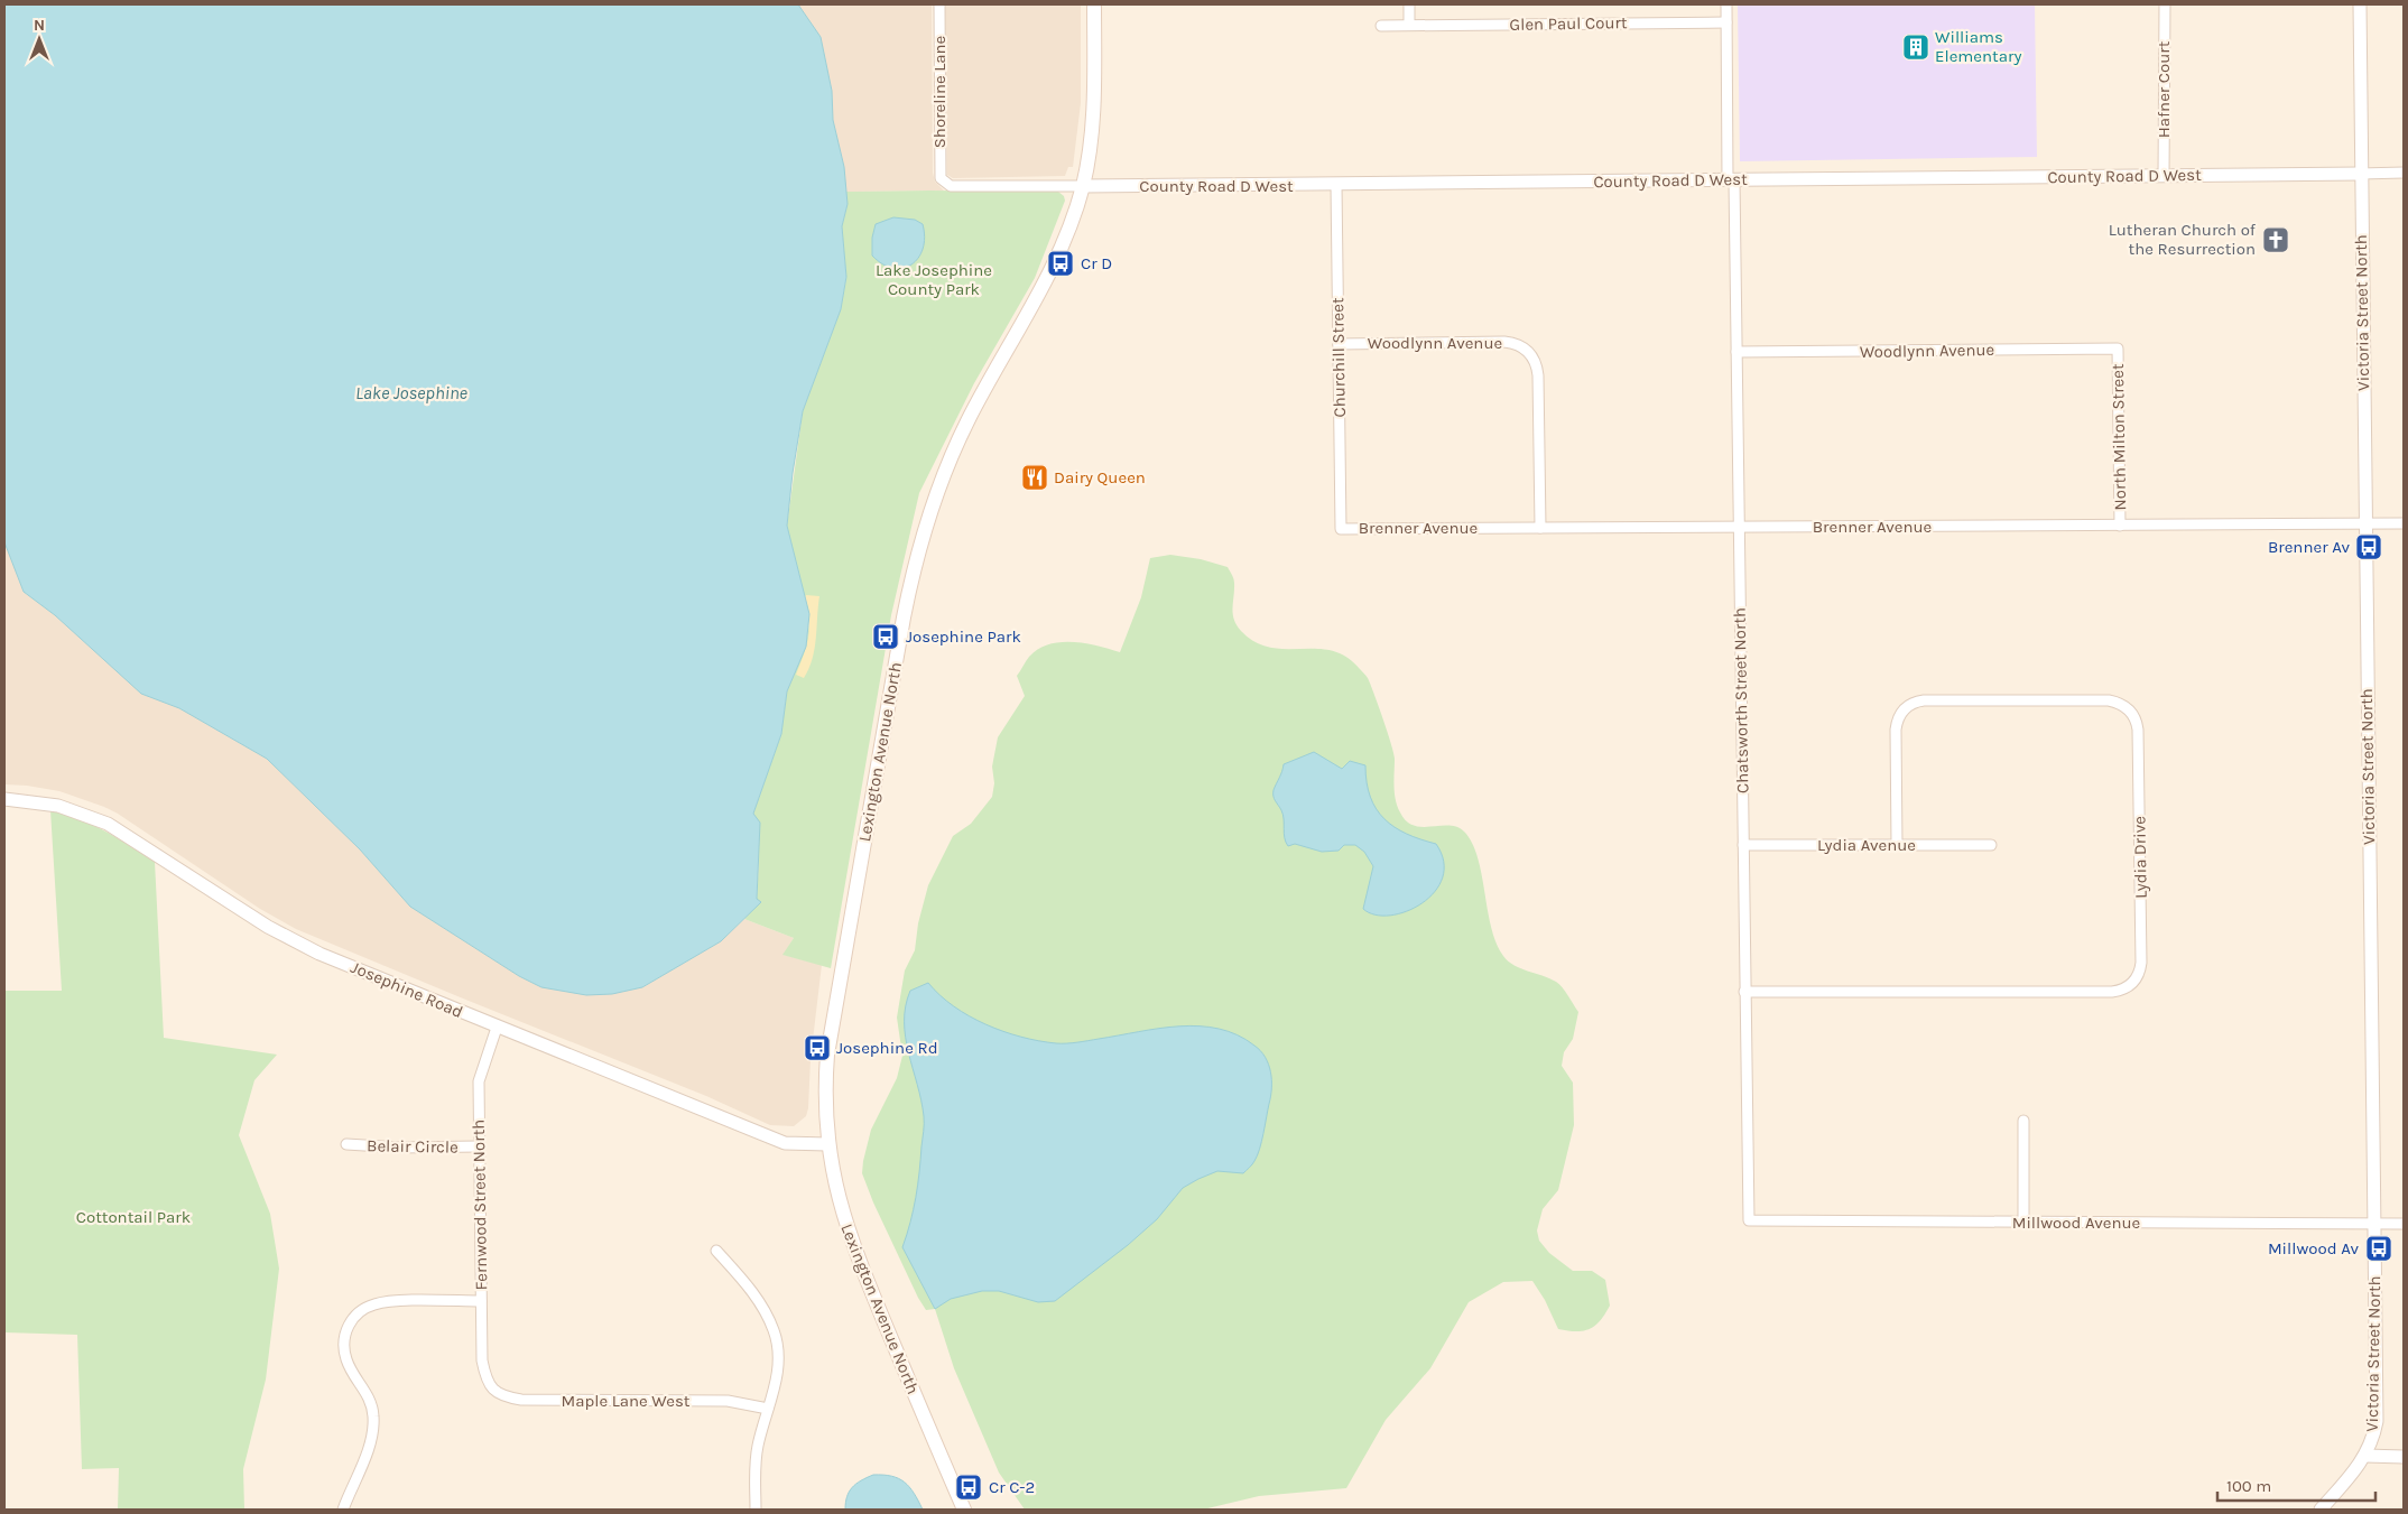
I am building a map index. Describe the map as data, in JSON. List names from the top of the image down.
{
  "streets": {
    "main road": ["Lexington Avenue North"],
    "street": [
      "Glen Paul Court",
      "Hafner Court",
      "Shoreline Lane",
      "County Road D West",
      "Victoria Street North",
      "Woodlynn Avenue",
      "Churchill Street",
      "North Milton Street",
      "Brenner Avenue",
      "Chatsworth Street North",
      "Lydia Avenue",
      "Lydia Drive",
      "Josephine Road",
      "Belair Circle",
      "Fernwood Street North",
      "Millwood Avenue",
      "Maple Lane West"
    ]
  },
  "crossings": [
    ["Glen Paul Court", "Chatsworth Street North"],
    ["Hafner Court", "County Road D West"],
    ["Shoreline Lane", "County Road D West"],
    ["County Road D West", "Victoria Street North"],
    ["County Road D West", "Churchill Street"],
    ["County Road D West", "Chatsworth Street North"],
    ["County Road D West", "Lexington Avenue North"],
    ["Victoria Street North", "Brenner Avenue"],
    ["Victoria Street North", "Millwood Avenue"],
    ["Woodlynn Avenue", "Churchill Street"],
    ["Woodlynn Avenue", "North Milton Street"],
    ["Woodlynn Avenue", "Brenner Avenue"],
    ["Woodlynn Avenue", "Chatsworth Street North"],
    ["Churchill Street", "Brenner Avenue"],
    ["North Milton Street", "Brenner Avenue"],
    ["Brenner Avenue", "Chatsworth Street North"],
    ["Chatsworth Street North", "Lydia Avenue"],
    ["Chatsworth Street North", "Lydia Drive"],
    ["Chatsworth Street North", "Millwood Avenue"],
    ["Lexington Avenue North", "Josephine Road"],
    ["Lydia Avenue", "Lydia Drive"],
    ["Josephine Road", "Fernwood Street North"],
    ["Belair Circle", "Fernwood Street North"],
    ["Fernwood Street North", "Maple Lane West"]
  ],
  "water": ["Lake Josephine"],
  "parks": ["Lake Josephine County Park", "Cottontail Park"],
  "places": {
    "building": ["Williams Elementary"],
    "church": ["Lutheran Church of the Resurrection"],
    "bus stop": [
      "Cr D",
      "Brenner Av",
      "Josephine Park",
      "Josephine Rd",
      "Millwood Av",
      "Cr C-2"
    ],
    "restaurant": ["Dairy Queen"]
  },
  "scale_bar": "100 m",
  "north": "top"
}
